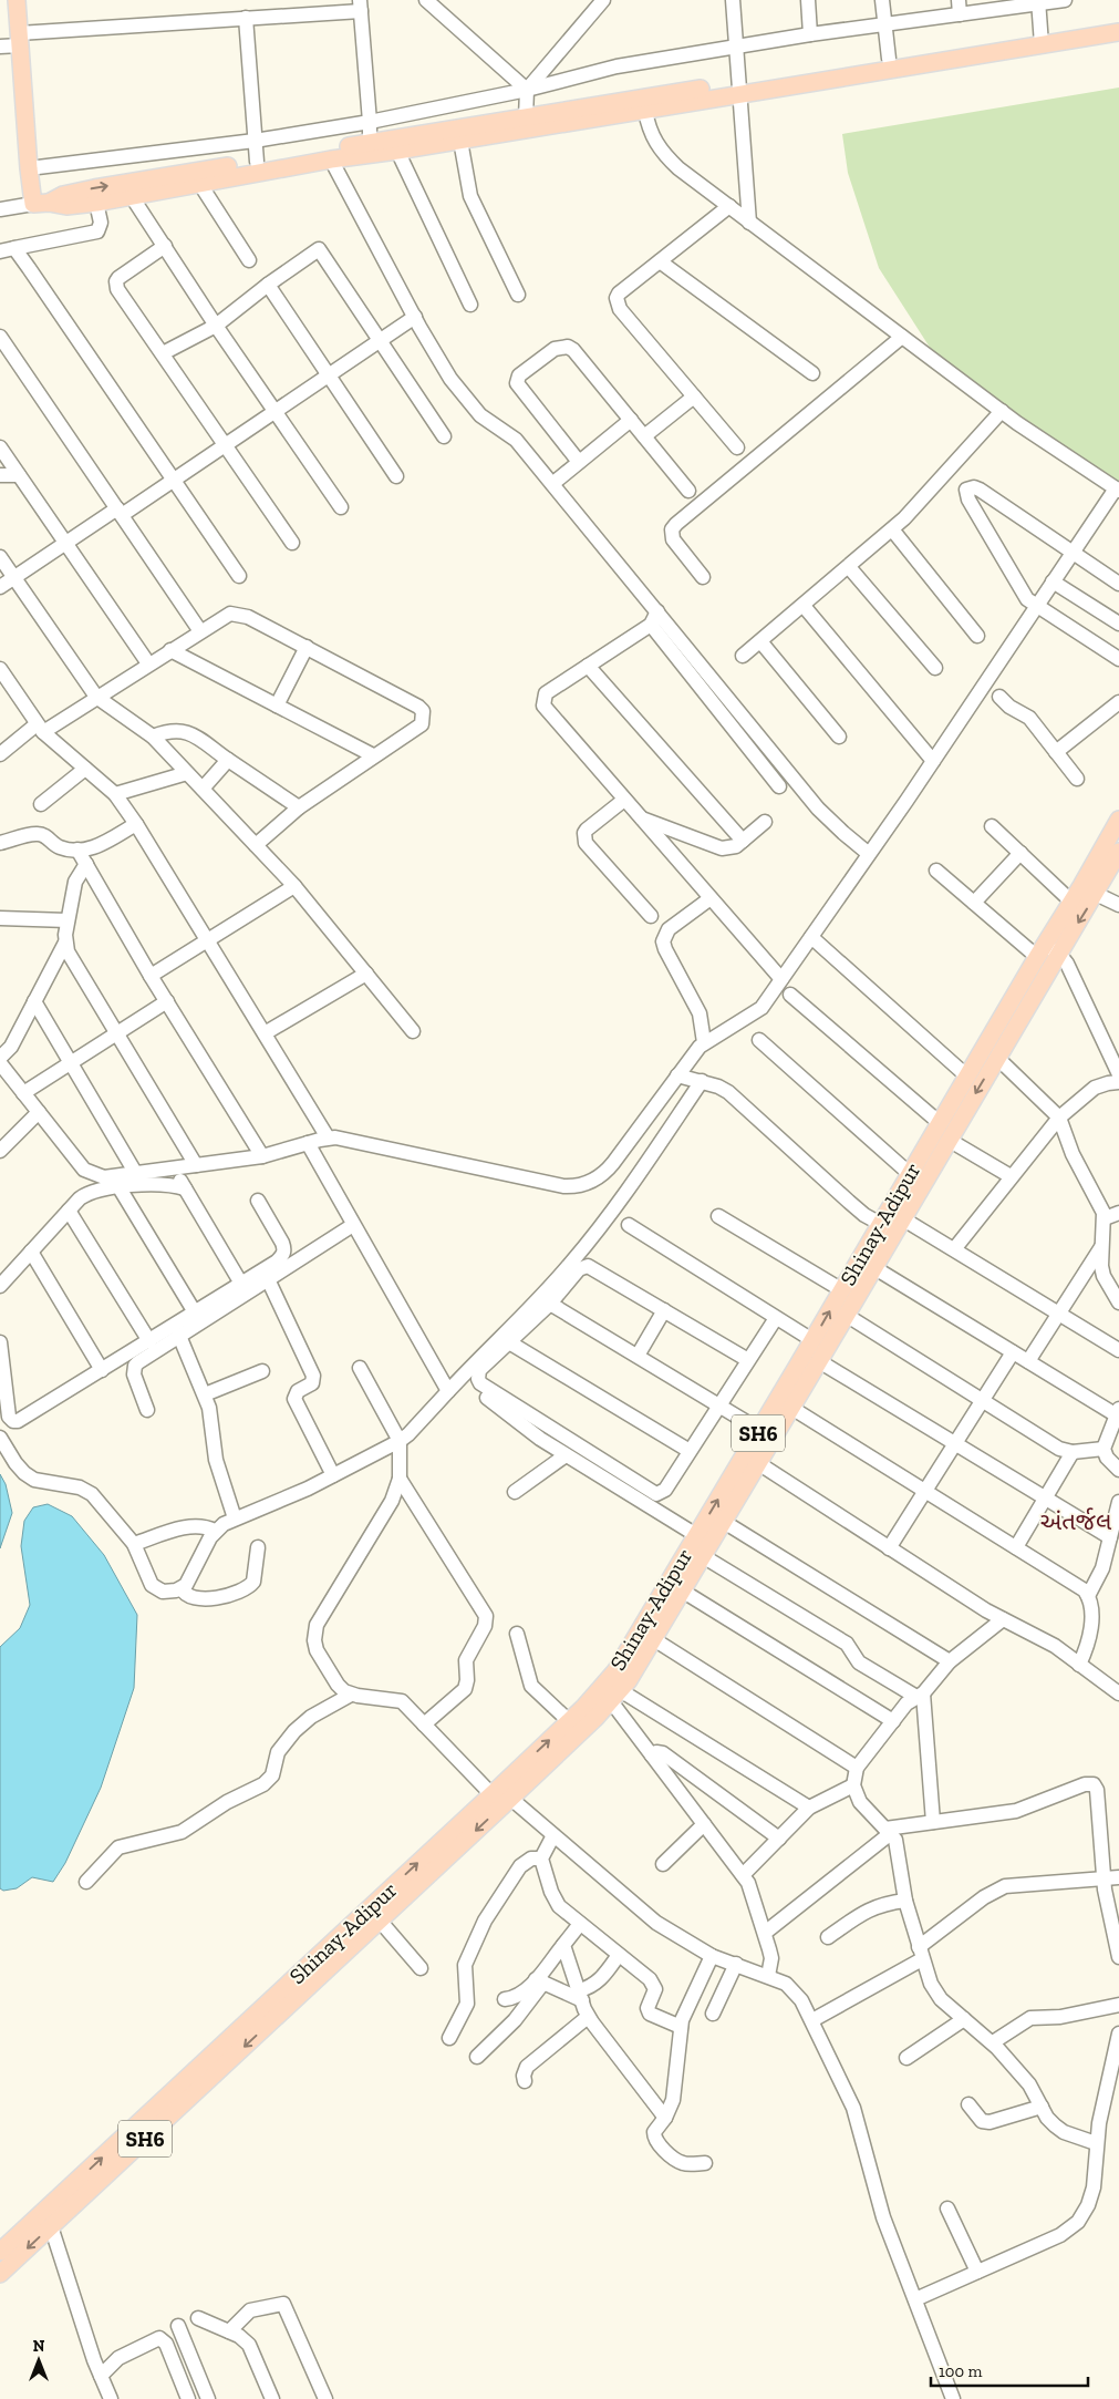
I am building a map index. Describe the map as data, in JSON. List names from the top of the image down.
{
  "streets": {
    "main road": ["Shinay-Adipur", "SH6"]
  },
  "districts": ["અંતર્જલ"],
  "scale_bar": "100 m",
  "north": "top"
}
